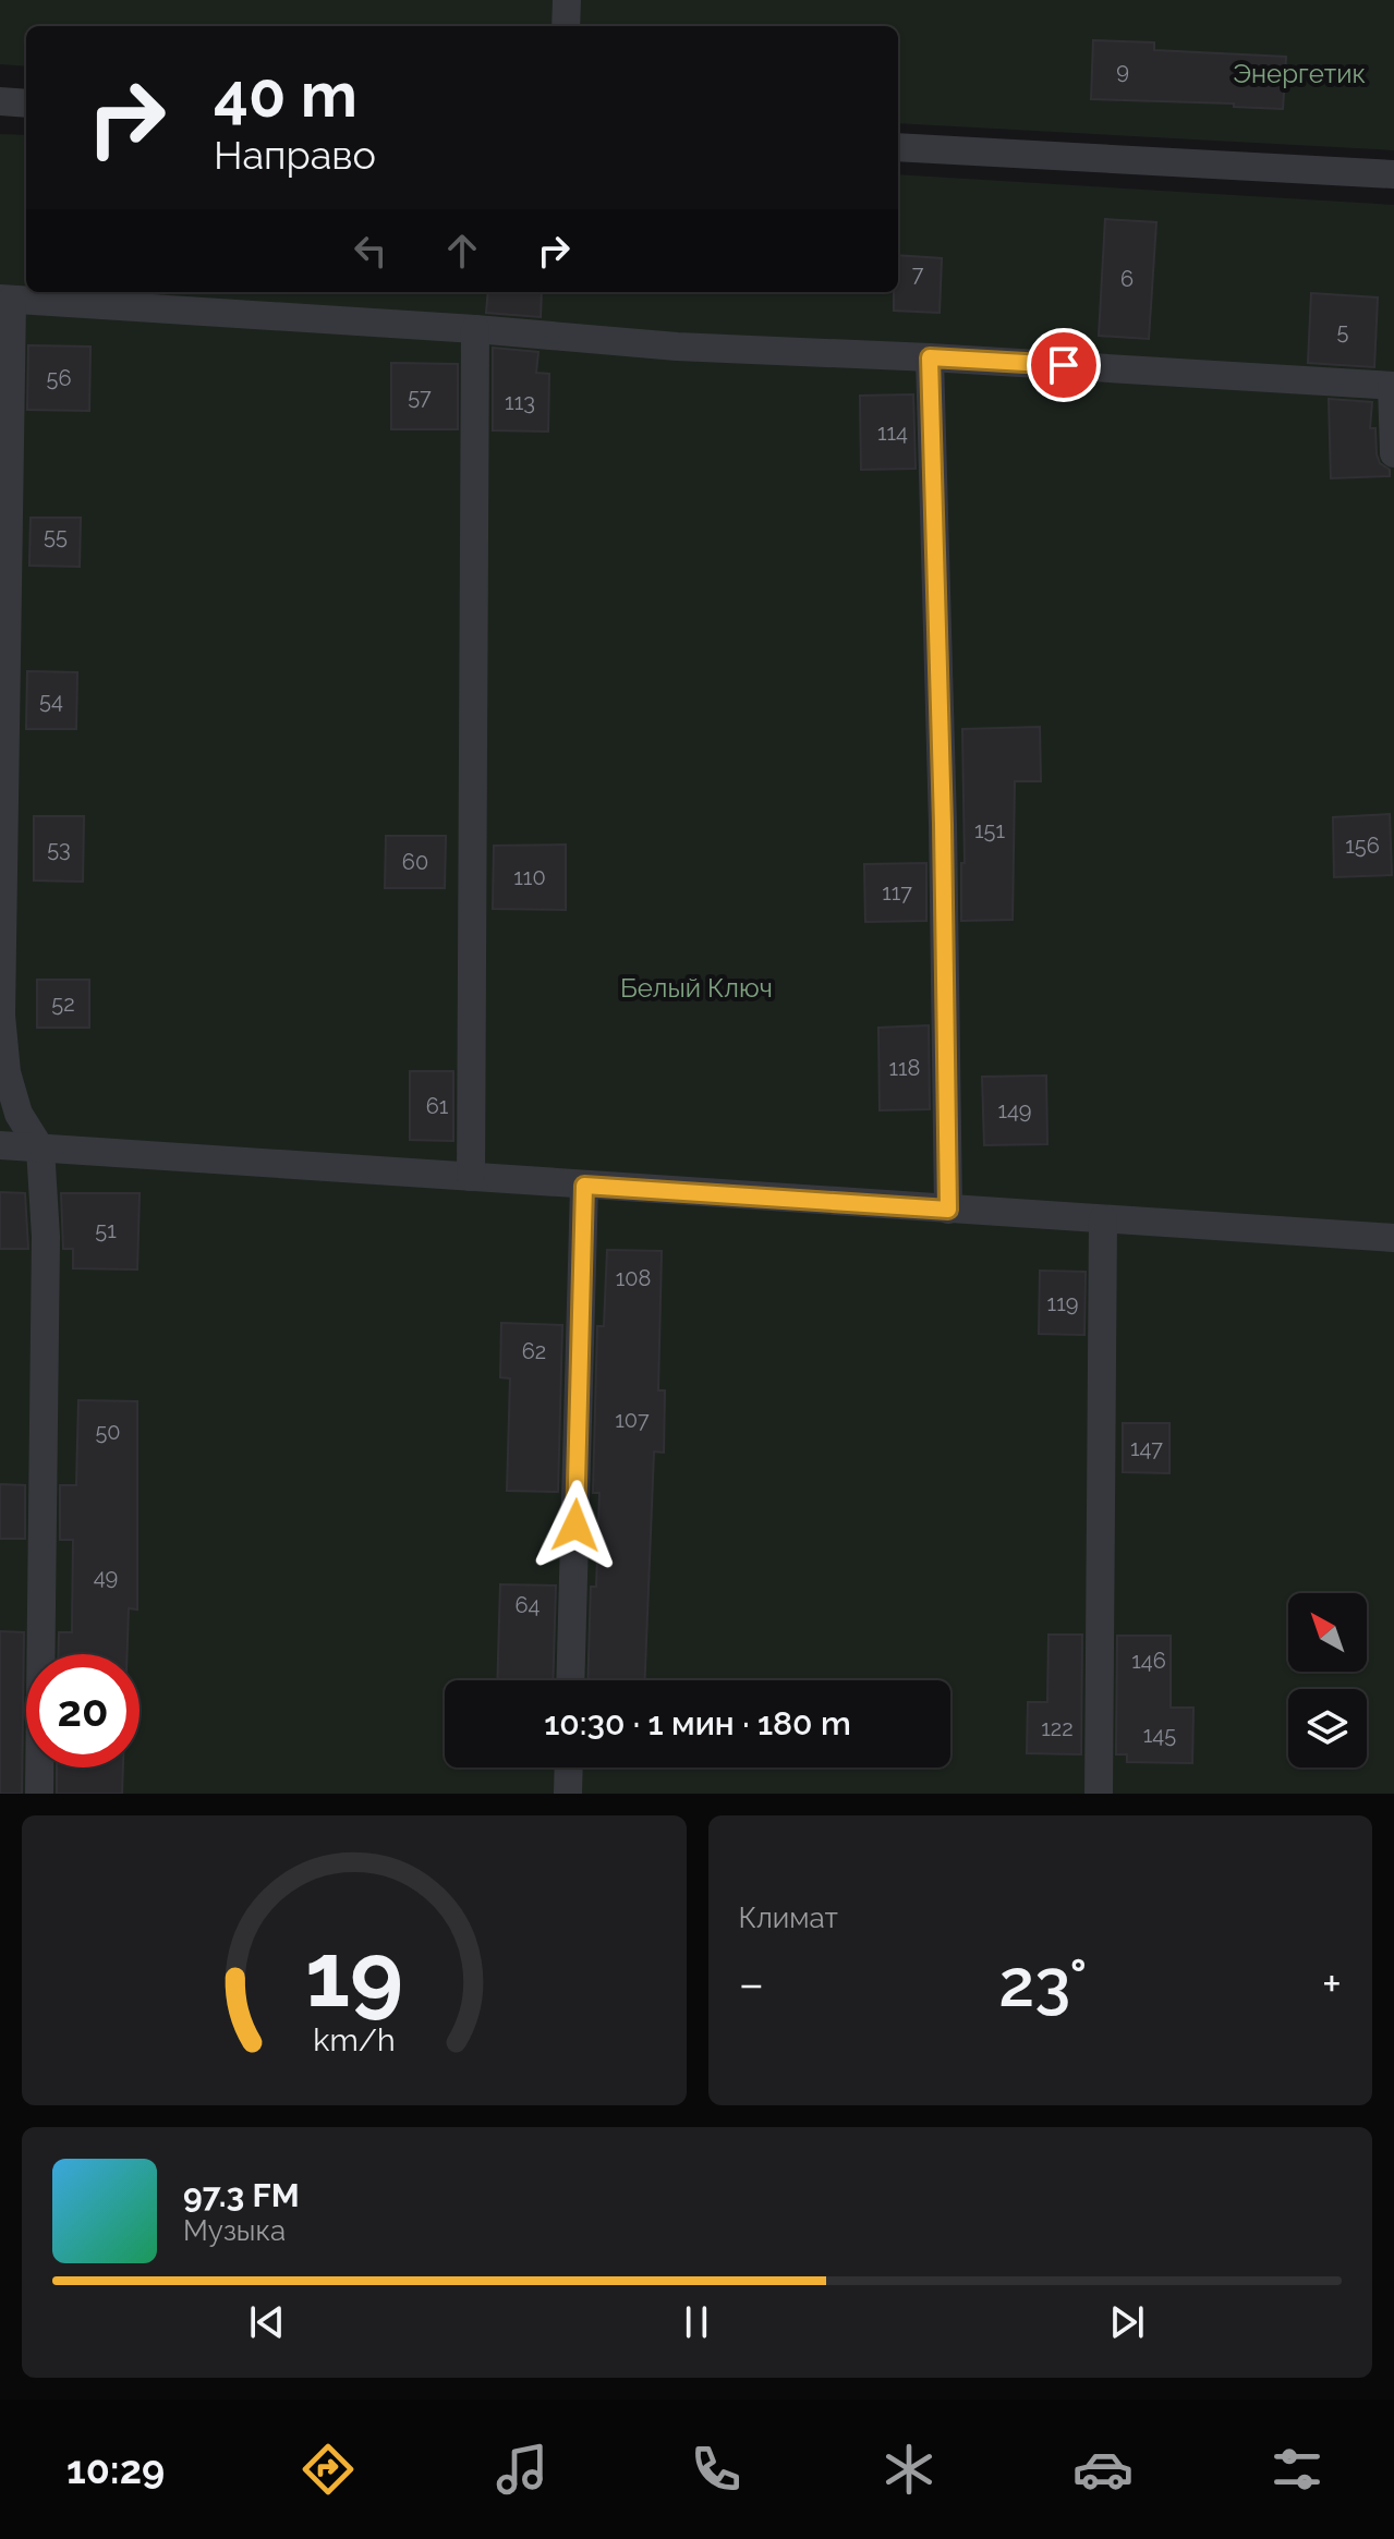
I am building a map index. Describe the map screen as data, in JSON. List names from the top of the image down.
{
  "parks": ["Энергетик", "Белый Ключ"],
  "house_numbers": [
    "9",
    "7",
    "6",
    "5",
    "56",
    "57",
    "113",
    "114",
    "55",
    "54",
    "151",
    "156",
    "53",
    "60",
    "110",
    "117",
    "52",
    "118",
    "61",
    "149",
    "51",
    "108",
    "119",
    "62",
    "107",
    "50",
    "147",
    "49",
    "64",
    "146",
    "122",
    "145"
  ],
  "north": "top left",
  "page": {
    "turn": ["40 m", "Направо"],
    "limit": "20",
    "trip": "10:30 · 1 мин · 180 m",
    "tile": "Климат",
    "heat": ["−", "23°", "+"],
    "song": ["97.3 FM", "Музыка"],
    "tabs": "10:29",
    "gauge": ["19", "km/h"]
  }
}
